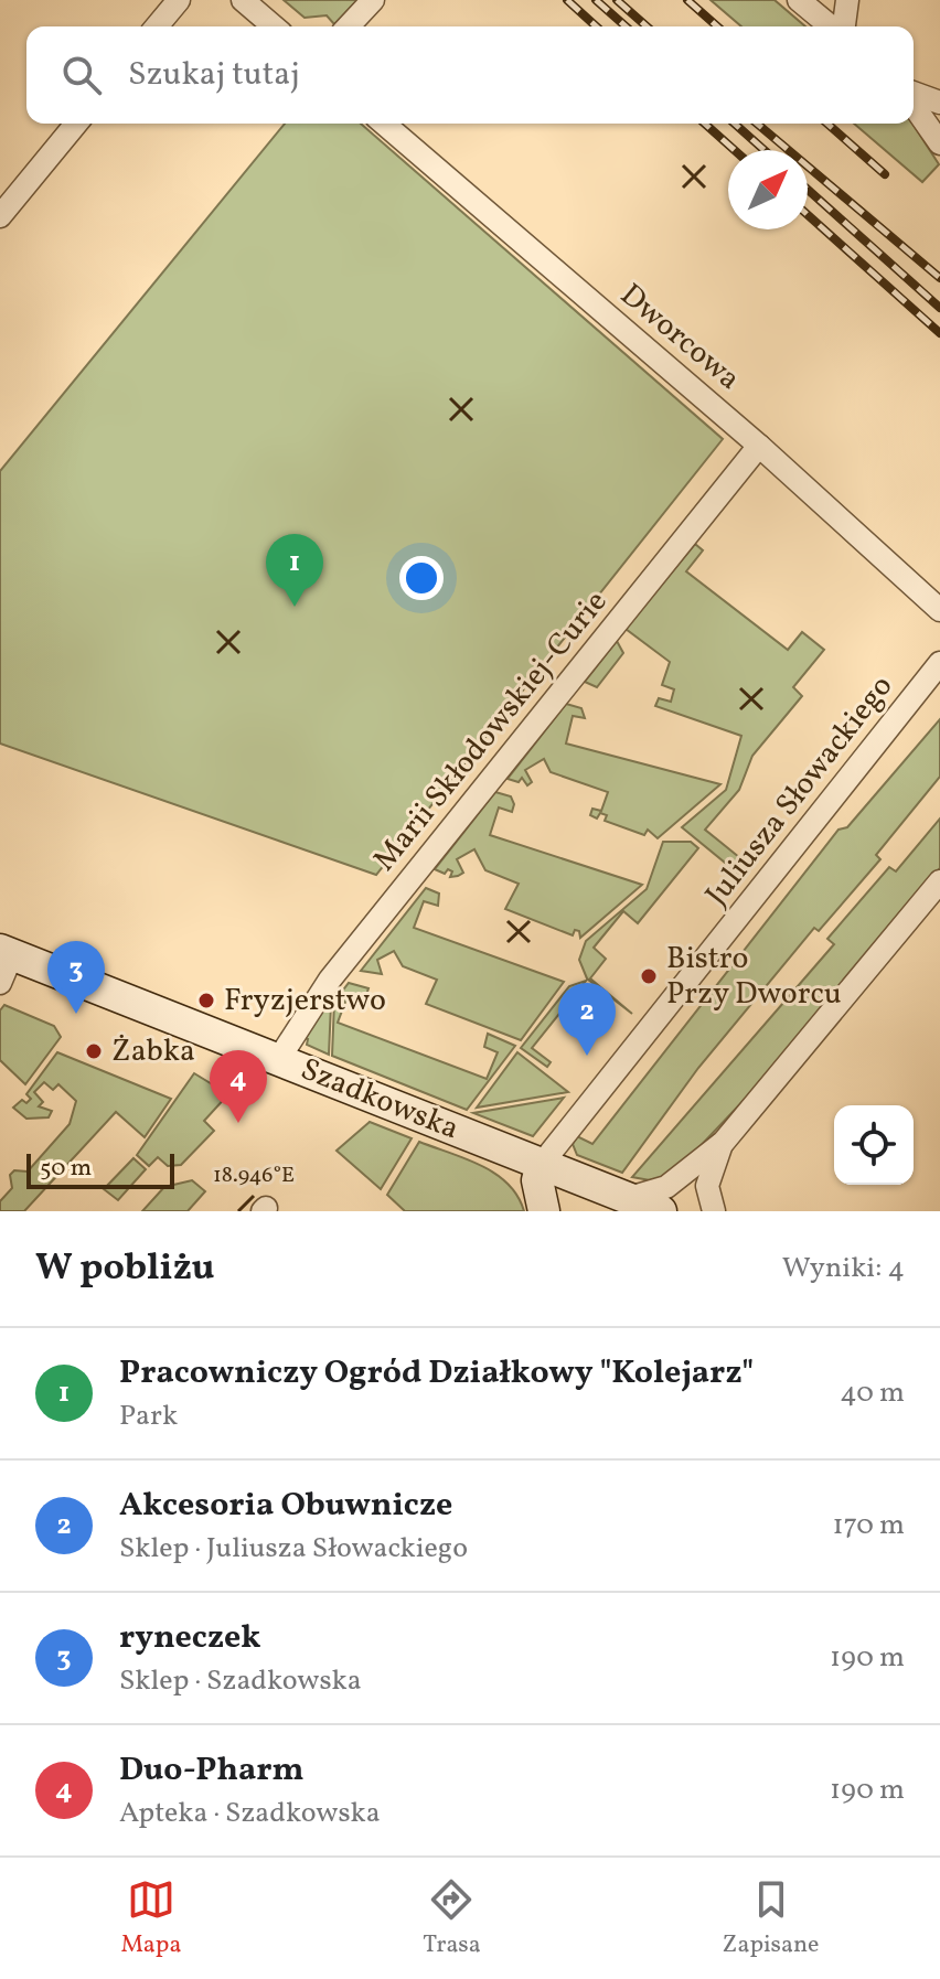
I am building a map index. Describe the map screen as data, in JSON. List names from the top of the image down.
{
  "streets": {
    "street": [
      "Dworcowa",
      "Marii Skłodowskiej-Curie",
      "Juliusza Słowackiego",
      "Szadkowska"
    ]
  },
  "crossings": [
    ["Dworcowa", "Marii Skłodowskiej-Curie"],
    ["Marii Skłodowskiej-Curie", "Szadkowska"],
    ["Juliusza Słowackiego", "Szadkowska"]
  ],
  "places": ["Bistro Przy Dworcu", "Fryzjerstwo", "Żabka"],
  "scale_bar": "50 m",
  "north": "top right",
  "page": {
    "search": "Szukaj tutaj",
    "pins": [
      "1",
      "3",
      "2",
      "4"
    ],
    "scale": "50 m",
    "heading": ["W pobliżu", "Wyniki: 4"],
    "list": [
      {
        "mark": "1",
        "name": "Pracowniczy Ogród Działkowy \"Kolejarz\"",
        "note": "Park",
        "value": "40 m"
      },
      {
        "mark": "2",
        "name": "Akcesoria Obuwnicze",
        "note": "Sklep · Juliusza Słowackiego",
        "value": "170 m"
      },
      {
        "mark": "3",
        "name": "ryneczek",
        "note": "Sklep · Szadkowska",
        "value": "190 m"
      },
      {
        "mark": "4",
        "name": "Duo-Pharm",
        "note": "Apteka · Szadkowska",
        "value": "190 m"
      }
    ],
    "nav": ["Mapa", "Trasa", "Zapisane"]
  },
  "coordinates": ["18.946°E"]
}
